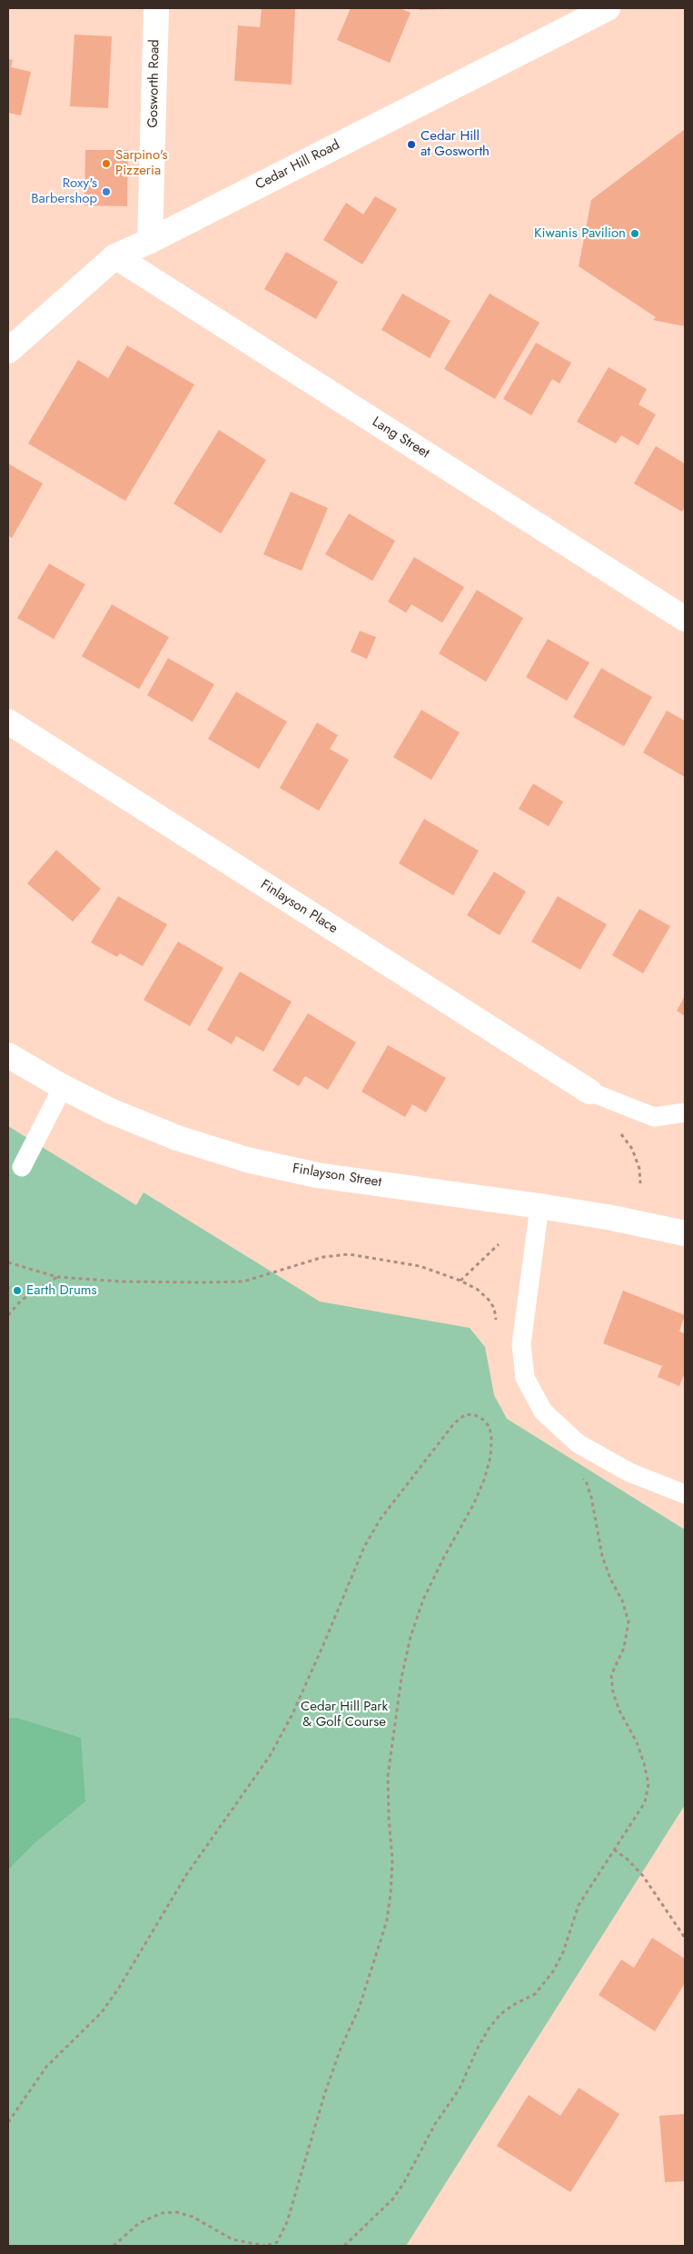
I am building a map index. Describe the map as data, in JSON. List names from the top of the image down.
{
  "streets": {
    "street": [
      "Gosworth Road",
      "Cedar Hill Road",
      "Lang Street",
      "Finlayson Place",
      "Finlayson Street"
    ]
  },
  "crossings": [
    ["Gosworth Road", "Cedar Hill Road"],
    ["Cedar Hill Road", "Lang Street"]
  ],
  "parks": ["Cedar Hill Park & Golf Course"],
  "places": [
    "Cedar Hill at Gosworth",
    "Sarpino's Pizzeria",
    "Roxy's Barbershop",
    "Kiwanis Pavilion",
    "Earth Drums"
  ]
}
